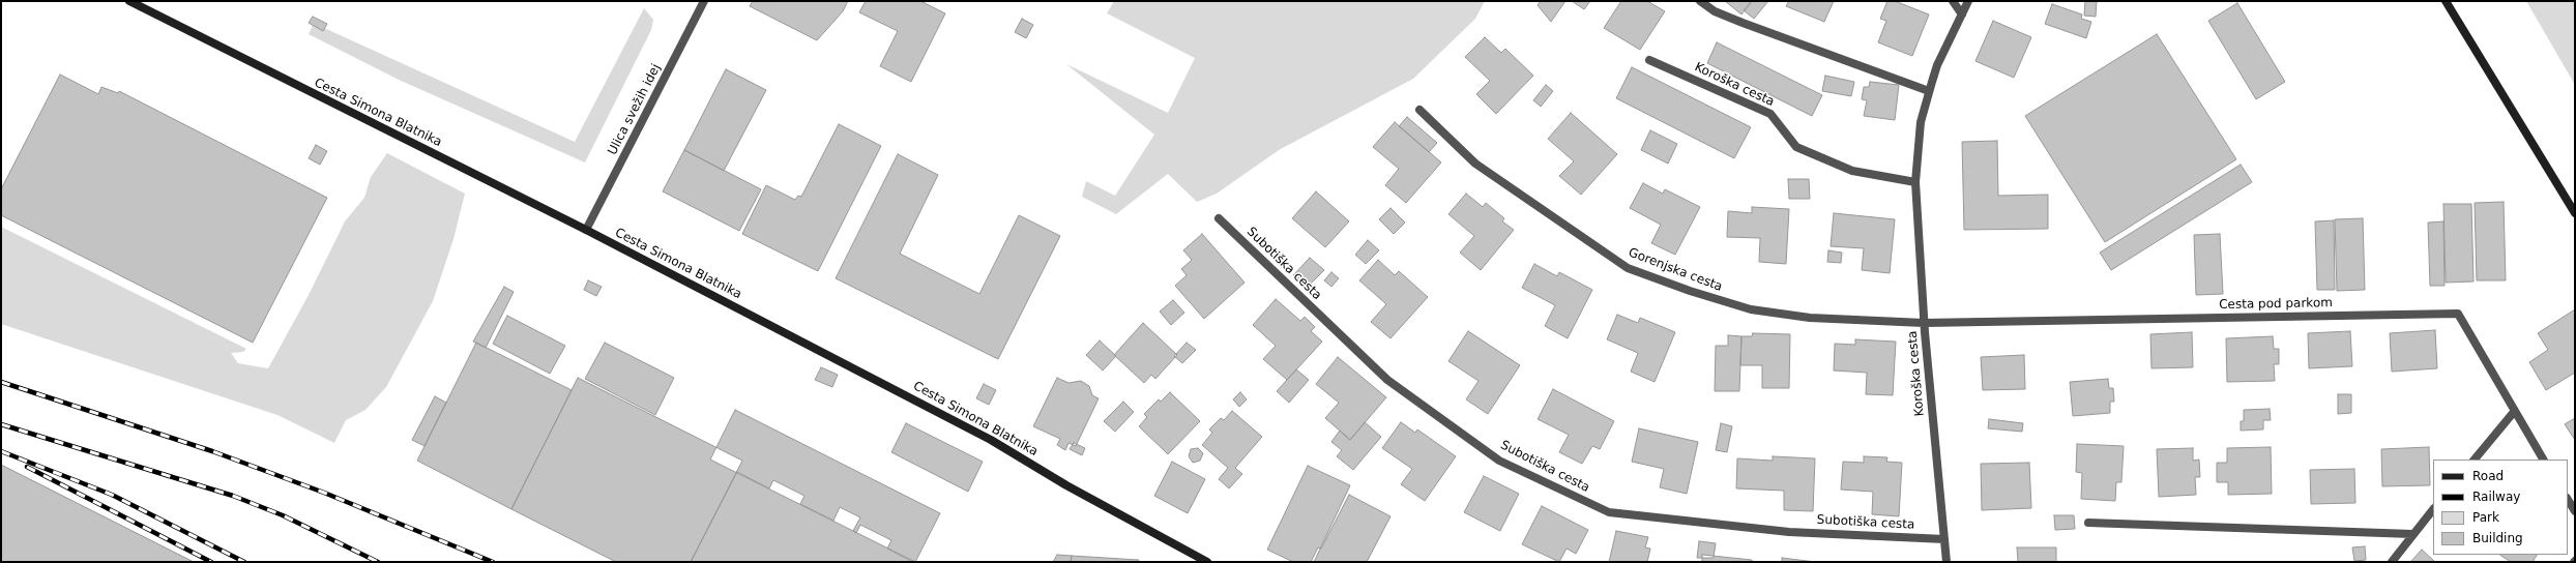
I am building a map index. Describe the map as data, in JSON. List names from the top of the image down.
{
  "streets": {
    "street": [
      "Koroška cesta",
      "Ulica svežih idej",
      "Cesta Simona Blatnika",
      "Subotiška cesta",
      "Gorenjska cesta",
      "Cesta pod parkom"
    ]
  },
  "crossings": [
    ["Koroška cesta", "Subotiška cesta"],
    ["Koroška cesta", "Gorenjska cesta"],
    ["Koroška cesta", "Cesta pod parkom"],
    ["Ulica svežih idej", "Cesta Simona Blatnika"],
    ["Gorenjska cesta", "Cesta pod parkom"]
  ],
  "legend": [
    "Road",
    "Railway",
    "Park",
    "Building"
  ]
}
